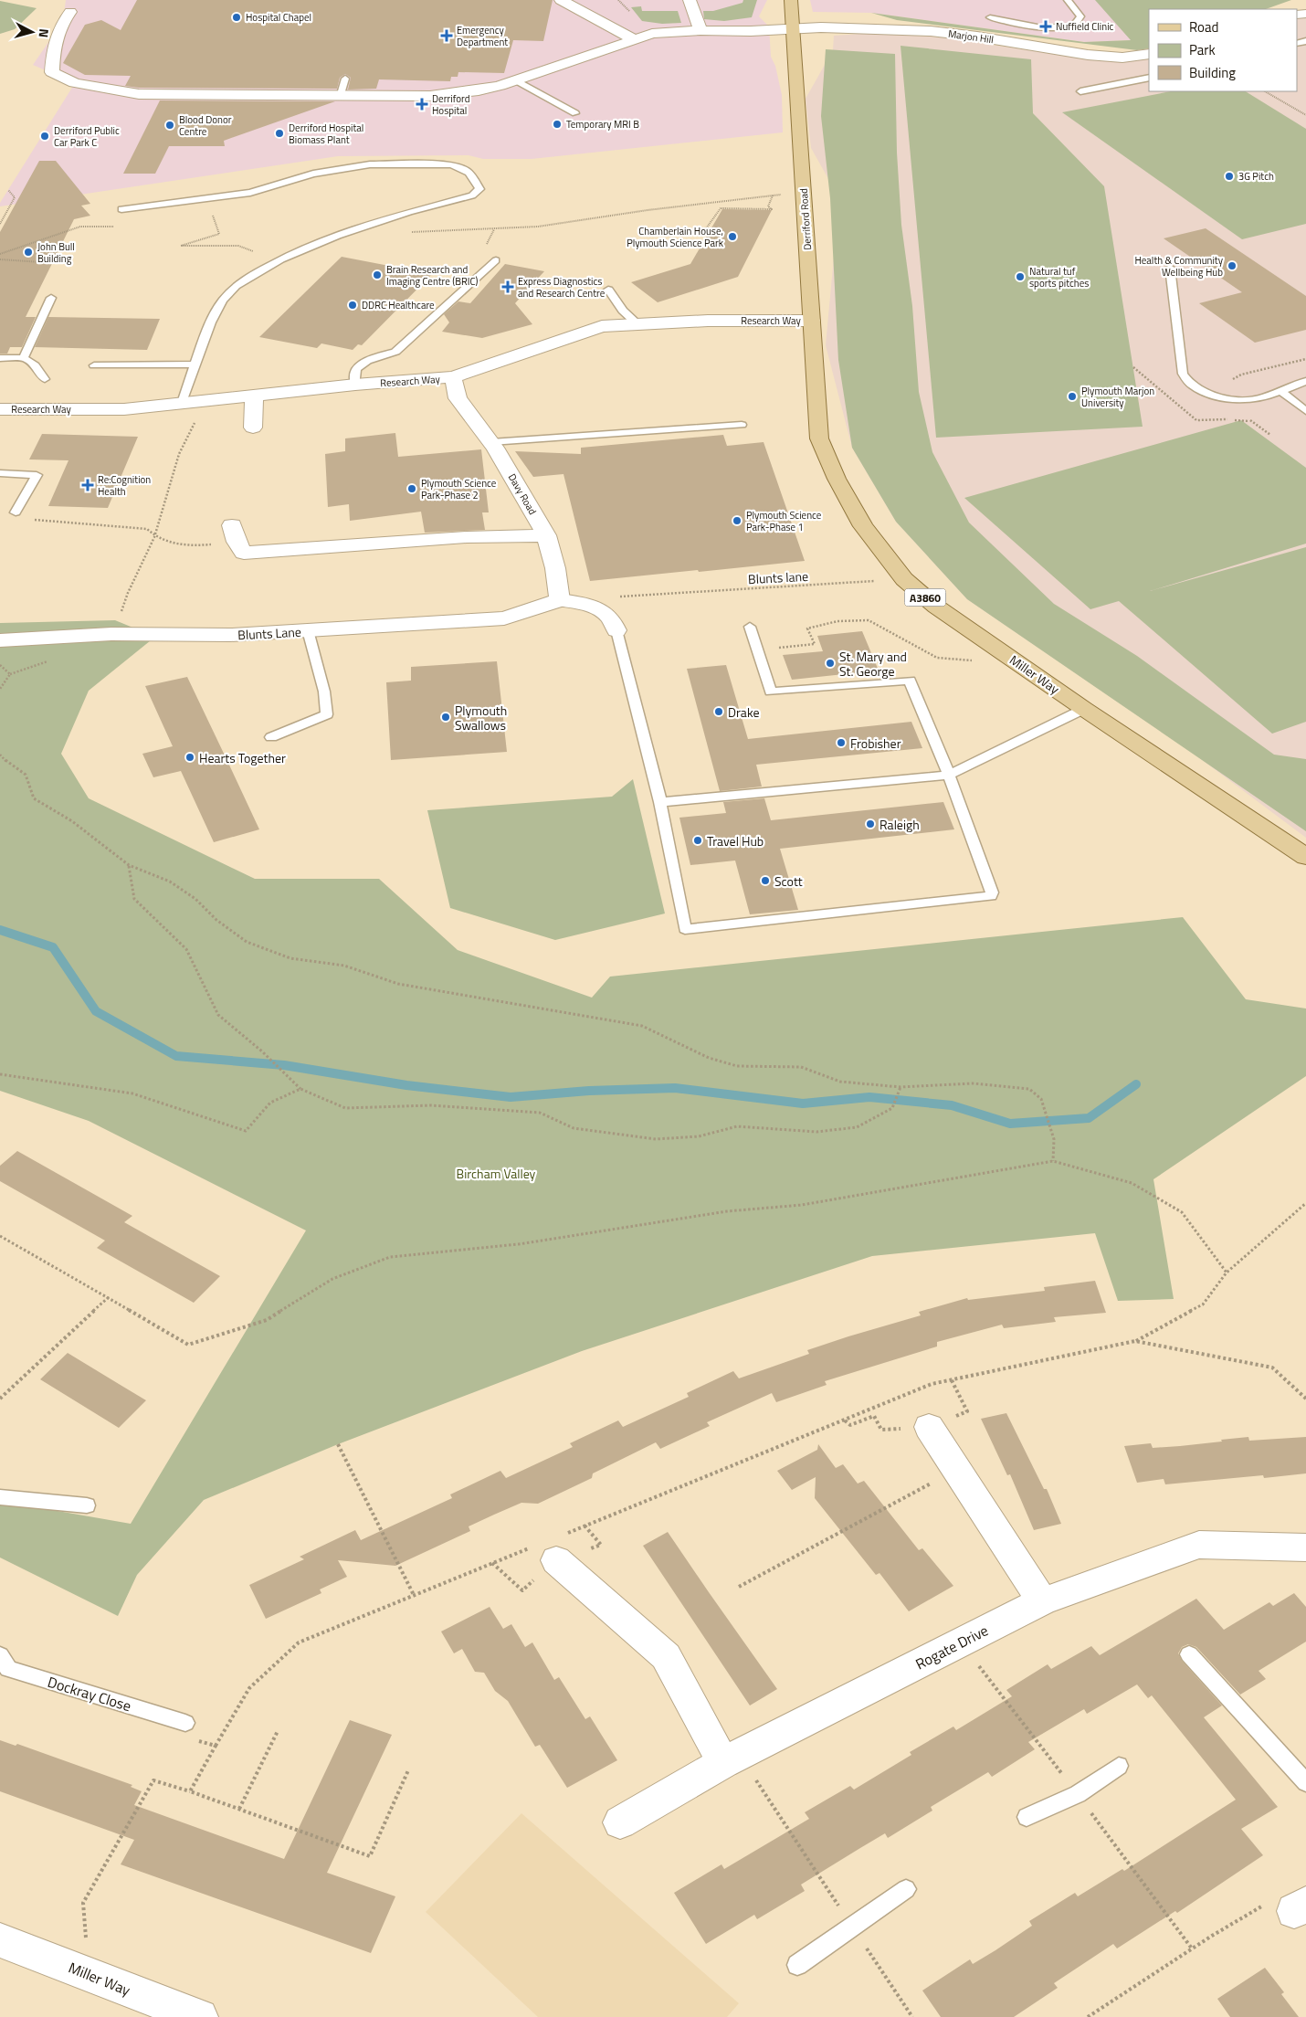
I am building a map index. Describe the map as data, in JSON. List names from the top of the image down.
{
  "streets": {
    "main road": ["Derriford Road", "A3860", "Miller Way"],
    "street": [
      "Marjon Hill",
      "Research Way",
      "Davy Road",
      "Blunts Lane",
      "Rogate Drive"
    ],
    "lane": ["Dockray Close"],
    "path": ["Blunts lane"]
  },
  "crossings": [
    ["Marjon Hill", "Derriford Road"],
    ["Derriford Road", "Research Way"],
    ["Derriford Road", "Miller Way"],
    ["Research Way", "Davy Road"],
    ["Davy Road", "Blunts Lane"],
    ["Blunts lane", "Miller Way"]
  ],
  "parks": ["Bircham Valley"],
  "places": {
    "other": [
      "Hospital Chapel",
      "Temporary MRI B",
      "Blood Donor Centre",
      "Derriford Hospital Biomass Plant",
      "Derriford Public Car Park C",
      "3G Pitch",
      "Chamberlain House, Plymouth Science Park",
      "John Bull Building",
      "Health & Community Wellbeing Hub",
      "Brain Research and Imaging Centre (BRIC)",
      "Natural tuf sports pitches",
      "DDRC Healthcare",
      "Plymouth Marjon University",
      "Plymouth Science Park-Phase 2",
      "Plymouth Science Park-Phase 1",
      "St. Mary and St. George",
      "Drake",
      "Plymouth Swallows",
      "Frobisher",
      "Hearts Together",
      "Raleigh",
      "Travel Hub",
      "Scott"
    ],
    "health": [
      "Nuffield Clinic",
      "Emergency Department",
      "Derriford Hospital",
      "Express Diagnostics and Research Centre",
      "Re:Cognition Health"
    ]
  },
  "legend": ["Road", "Park", "Building"],
  "north": "right"
}
